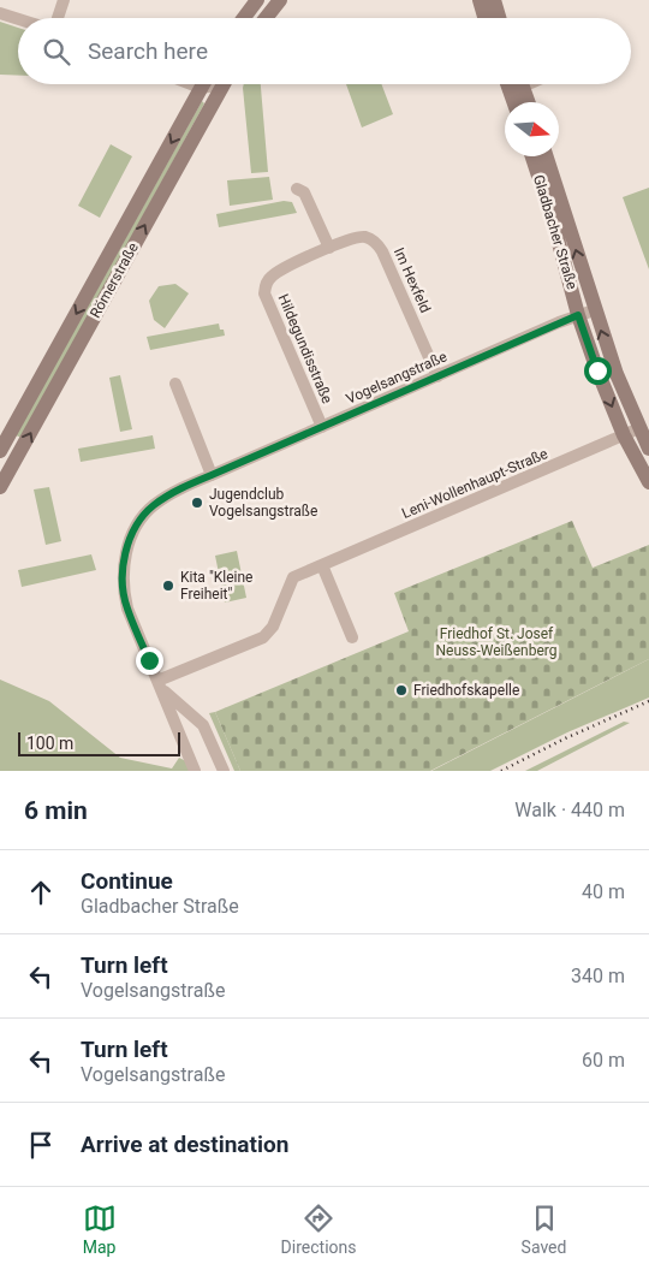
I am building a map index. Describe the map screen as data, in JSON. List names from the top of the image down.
{
  "streets": {
    "main road": ["Gladbacher Straße", "Römerstraße"],
    "street": [
      "Im Hexfeld",
      "Hildegundisstraße",
      "Vogelsangstraße",
      "Leni-Wollenhaupt-Straße"
    ]
  },
  "crossings": [
    ["Gladbacher Straße", "Vogelsangstraße"],
    ["Gladbacher Straße", "Leni-Wollenhaupt-Straße"],
    ["Im Hexfeld", "Hildegundisstraße"],
    ["Im Hexfeld", "Vogelsangstraße"],
    ["Hildegundisstraße", "Vogelsangstraße"],
    ["Vogelsangstraße", "Leni-Wollenhaupt-Straße"]
  ],
  "parks": ["Friedhof St. Josef Neuss-Weißenberg"],
  "places": ["Jugendclub Vogelsangstraße", "Kita \"Kleine Freiheit\"", "Friedhofskapelle"],
  "scale_bar": "100 m",
  "north": "right",
  "page": {
    "search": "Search here",
    "scale": "100 m",
    "heading": ["6 min", "Walk · 440 m"],
    "list": [
      ["Continue", "Gladbacher Straße", "40 m"],
      ["Turn left", "Vogelsangstraße", "340 m"],
      ["Turn left", "Vogelsangstraße", "60 m"],
      "Arrive at destination"
    ],
    "nav": ["Map", "Directions", "Saved"]
  }
}
